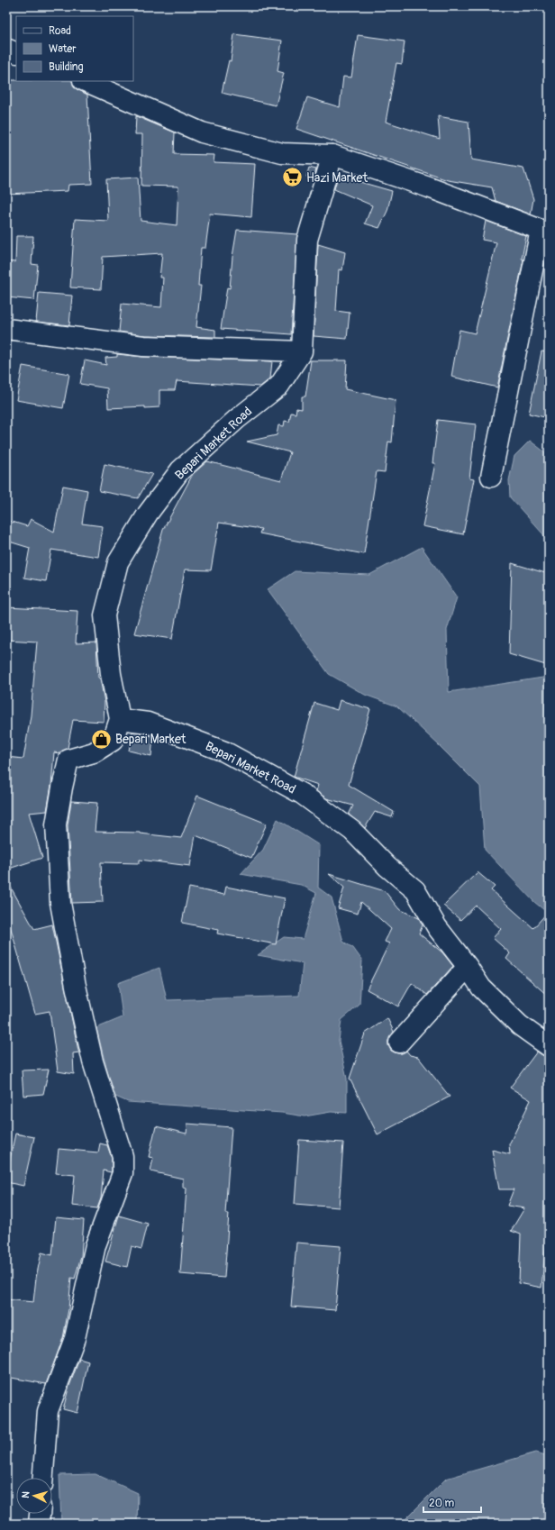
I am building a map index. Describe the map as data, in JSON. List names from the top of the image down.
{
  "streets": {
    "street": ["Bepari Market Road"]
  },
  "places": {
    "supermarket": ["Hazi Market"],
    "shop": ["Bepari Market"]
  },
  "legend": ["Road", "Water", "Building"],
  "scale_bar": "20 m",
  "north": "left"
}
